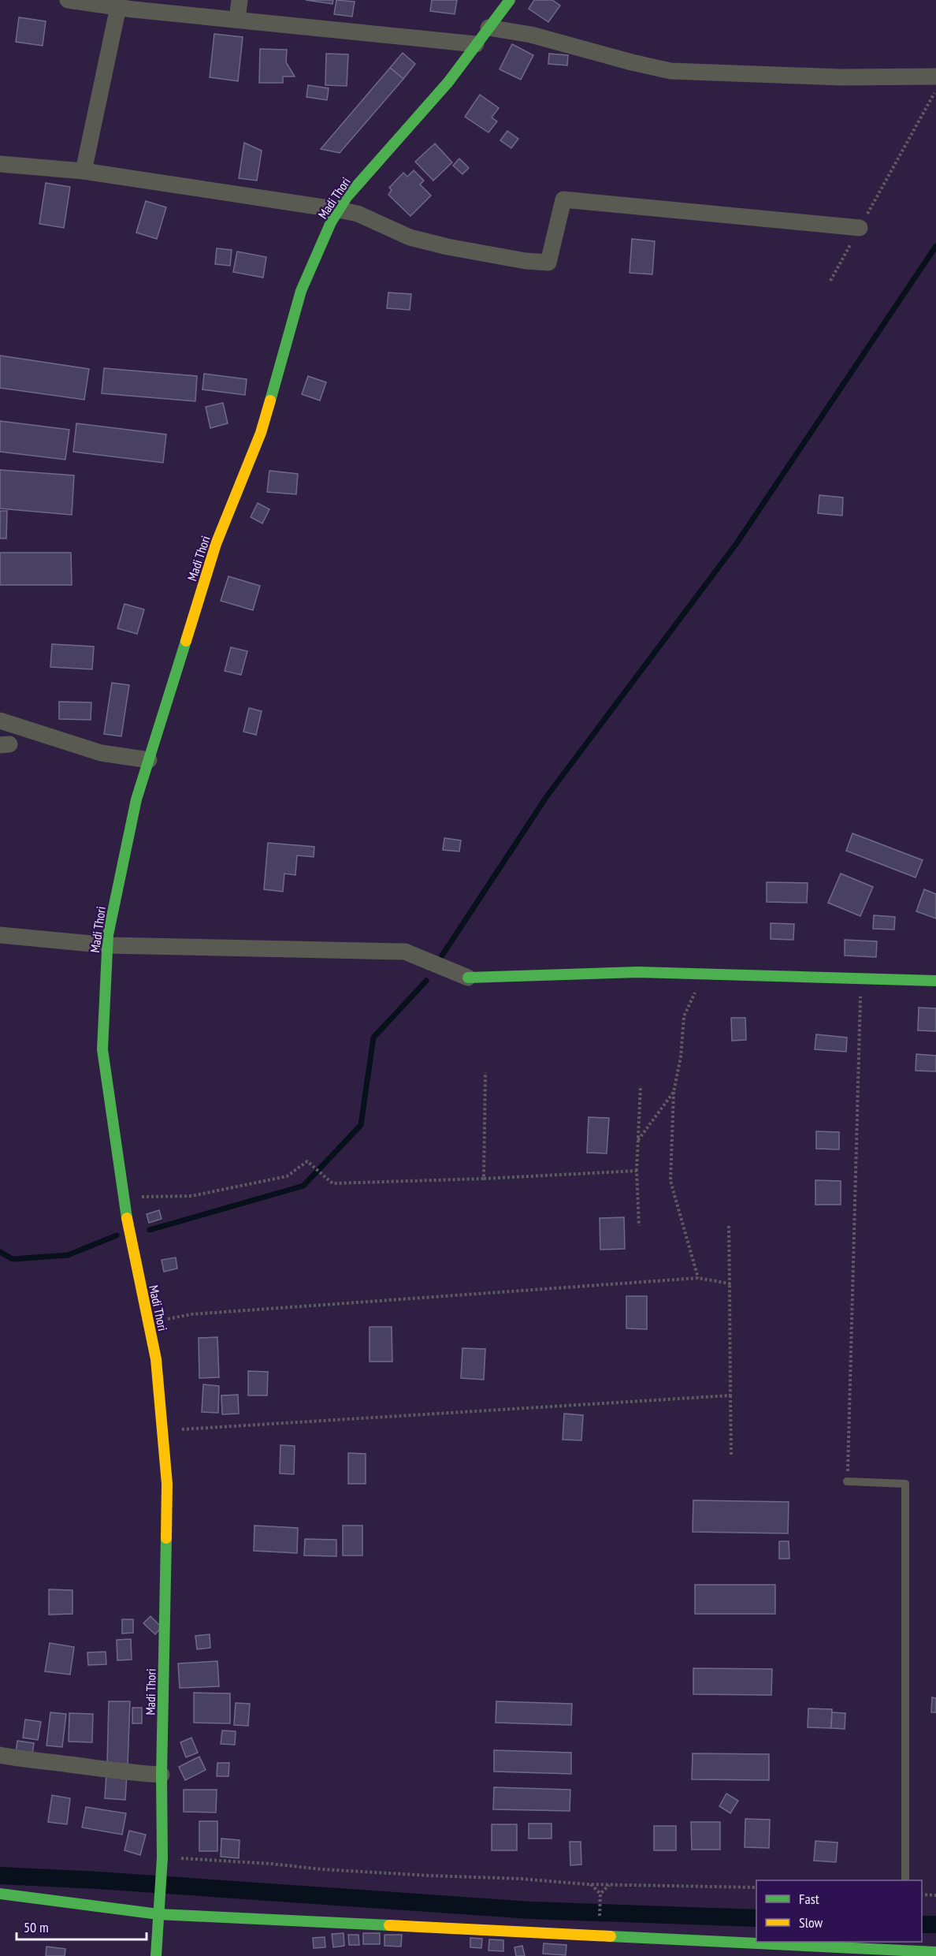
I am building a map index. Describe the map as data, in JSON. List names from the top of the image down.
{
  "streets": {
    "main road": ["Madi Thori"]
  },
  "legend": ["Fast", "Slow"],
  "scale_bar": "50 m"
}
